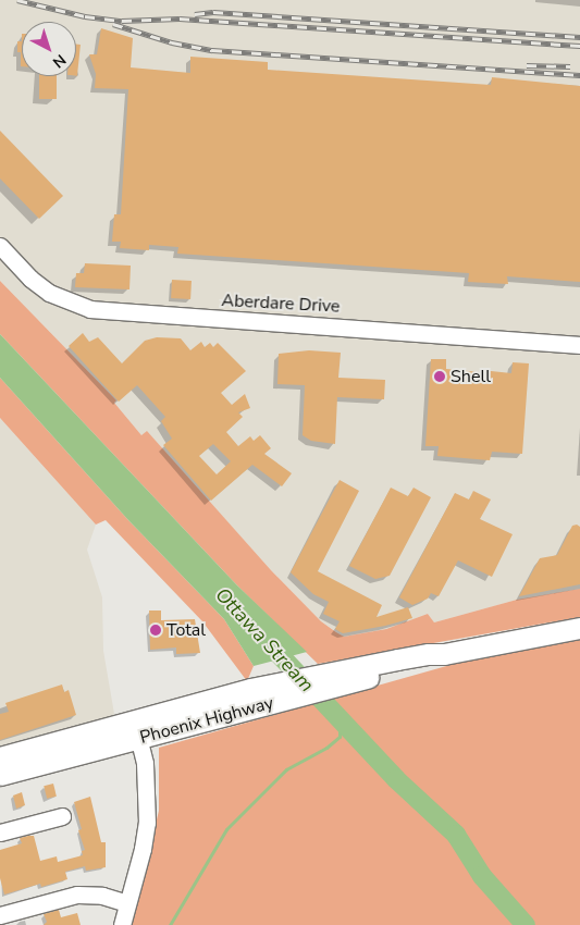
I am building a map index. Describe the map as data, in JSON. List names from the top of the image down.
{
  "streets": {
    "main road": ["Phoenix Highway"],
    "street": ["Aberdare Drive"]
  },
  "water": ["Ottawa Stream"],
  "places": ["Shell", "Total"],
  "north": "bottom right"
}
